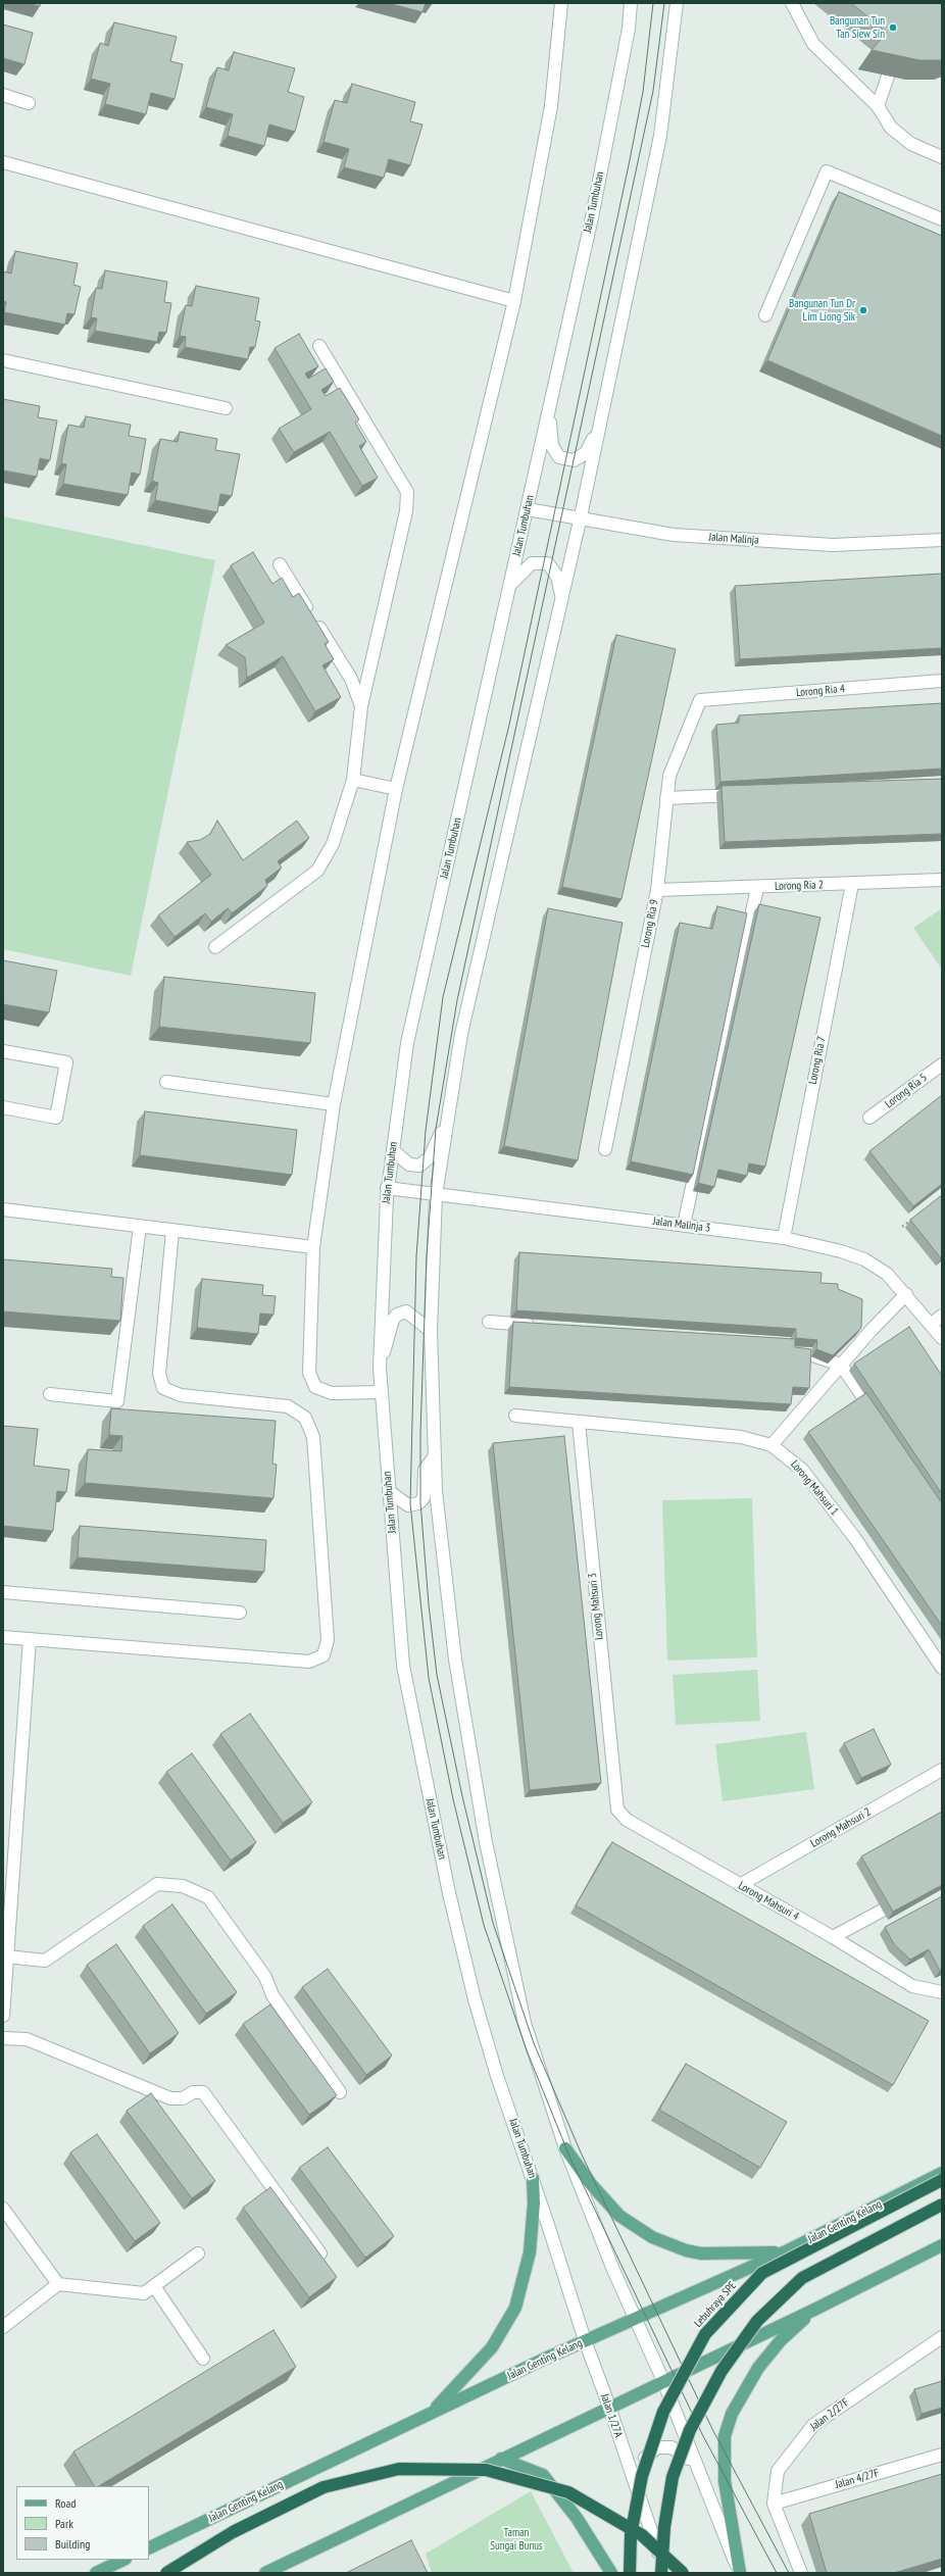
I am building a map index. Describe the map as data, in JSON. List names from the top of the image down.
{
  "streets": {
    "highway": ["Lebuhraya SPE"],
    "main road": [
      "Jalan Tumbuhan",
      "Jalan Malinja",
      "Lorong Ria 4",
      "Lorong Ria 2",
      "Lorong Ria 9",
      "Lorong Ria 7",
      "Lorong Ria 5",
      "Jalan Malinja 3",
      "Lorong Mahsuri 1",
      "Lorong Mahsuri 3",
      "Lorong Mahsuri 2",
      "Lorong Mahsuri 4",
      "Jalan Genting Kelang",
      "Jalan 2/27F",
      "Jalan 1/27A",
      "Jalan 4/27F"
    ]
  },
  "crossings": [
    ["Jalan Tumbuhan", "Jalan Malinja"],
    ["Jalan Tumbuhan", "Jalan Malinja 3"],
    ["Jalan Tumbuhan", "Jalan Genting Kelang"],
    ["Jalan Tumbuhan", "Jalan 1/27A"],
    ["Lorong Ria 4", "Lorong Ria 9"],
    ["Lorong Ria 2", "Lorong Ria 9"],
    ["Lorong Ria 2", "Lorong Ria 7"],
    ["Lorong Ria 7", "Jalan Malinja 3"],
    ["Lorong Mahsuri 1", "Lorong Mahsuri 3"],
    ["Lorong Mahsuri 3", "Lorong Mahsuri 4"],
    ["Lorong Mahsuri 2", "Lorong Mahsuri 4"],
    ["Jalan Genting Kelang", "Jalan 1/27A"],
    ["Jalan 2/27F", "Jalan 4/27F"]
  ],
  "parks": ["Taman Sungai Bunus"],
  "places": ["Bangunan Tun Tan Siew Sin", "Bangunan Tun Dr Lim Liong Sik"],
  "legend": ["Road", "Park", "Building"]
}
